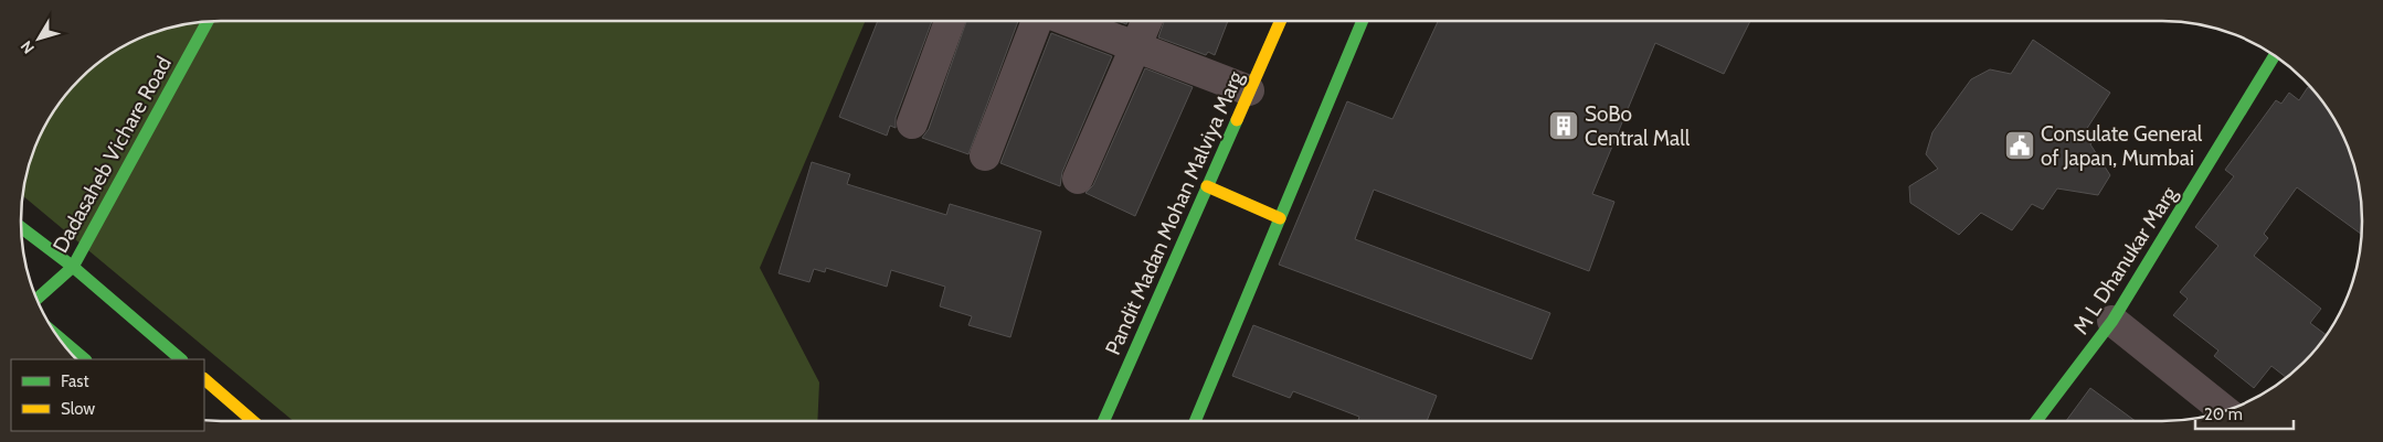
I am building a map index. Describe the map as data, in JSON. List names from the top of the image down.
{
  "streets": {
    "main road": ["Dadasaheb Vichare Road", "Pandit Madan Mohan Malviya Marg", "M L Dhanukar Marg"]
  },
  "places": {
    "building": ["SoBo Central Mall"],
    "public building": ["Consulate General of Japan, Mumbai"]
  },
  "legend": ["Fast", "Slow"],
  "scale_bar": "20 m",
  "north": "bottom left"
}
